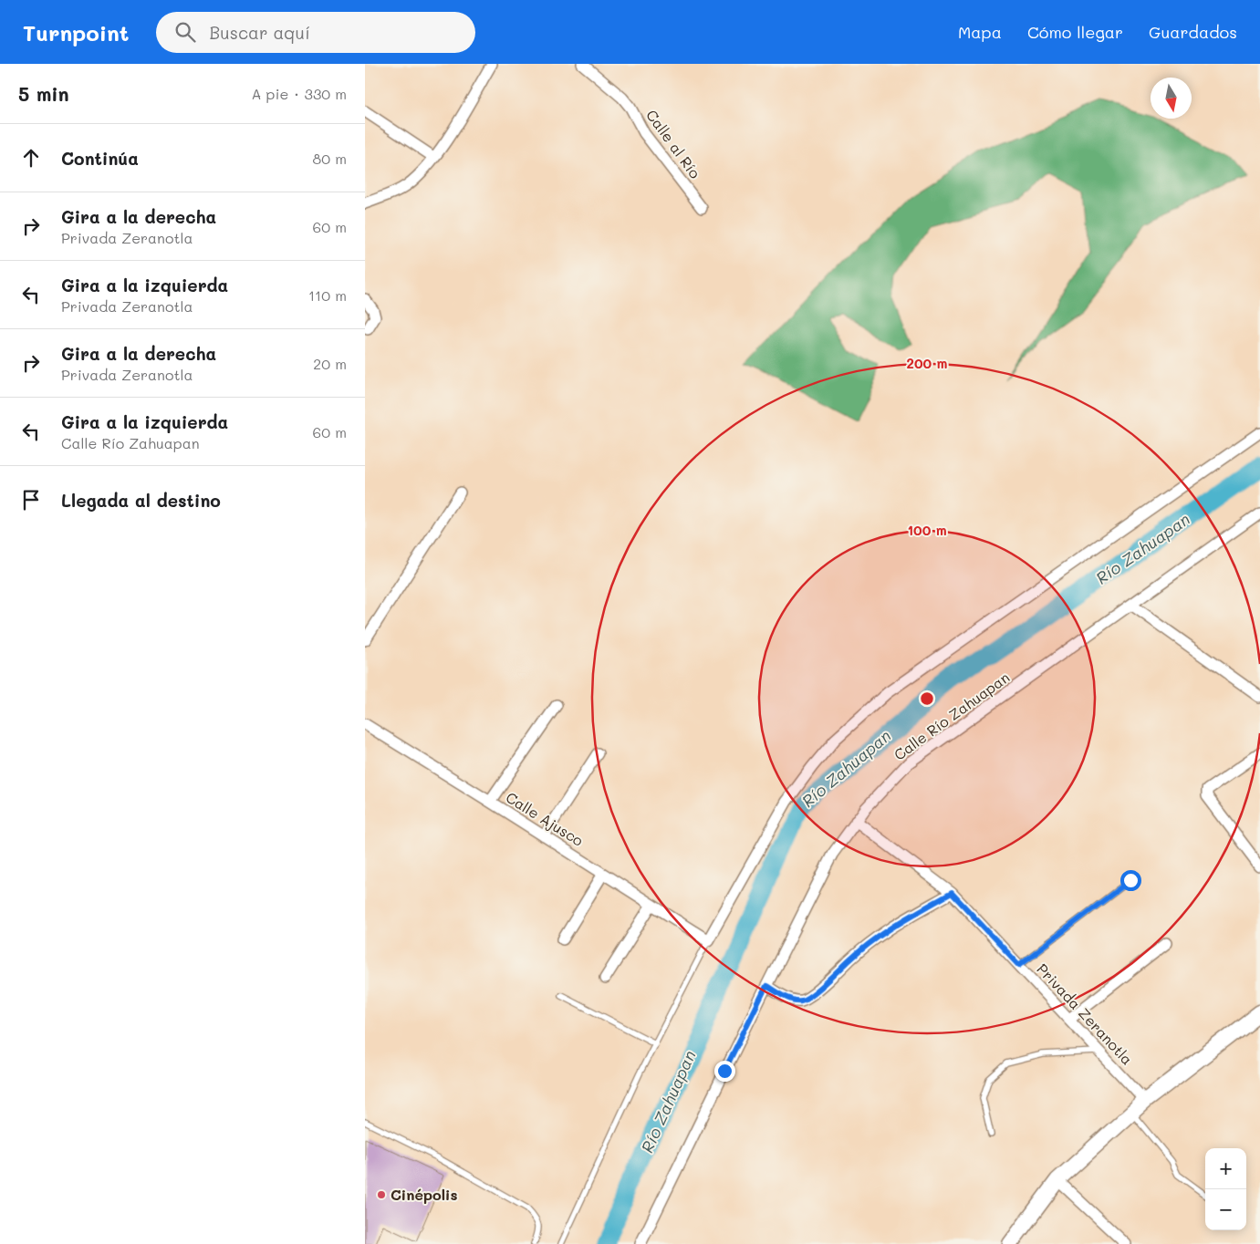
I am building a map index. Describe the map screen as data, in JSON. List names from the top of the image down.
{
  "streets": {
    "street": [
      "Calle al Río",
      "Calle Río Zahuapan",
      "Calle Ajusco",
      "Privada Zeranotla"
    ]
  },
  "crossings": [
    ["Calle Río Zahuapan", "Privada Zeranotla"]
  ],
  "water": ["Río Zahuapan"],
  "places": ["Cinépolis"],
  "north": "bottom",
  "page": {
    "header": "Turnpoint",
    "search": "Buscar aquí",
    "nav": ["Mapa", "Cómo llegar", "Guardados"],
    "heading": ["5 min", "A pie · 330 m"],
    "list": [
      ["Continúa", "80 m"],
      ["Gira a la derecha", "Privada Zeranotla", "60 m"],
      ["Gira a la izquierda", "Privada Zeranotla", "110 m"],
      ["Gira a la derecha", "Privada Zeranotla", "20 m"],
      ["Gira a la izquierda", "Calle Río Zahuapan", "60 m"],
      "Llegada al destino"
    ],
    "map_buttons": ["+", "−"]
  },
  "rings": ["200 m", "100 m"]
}
